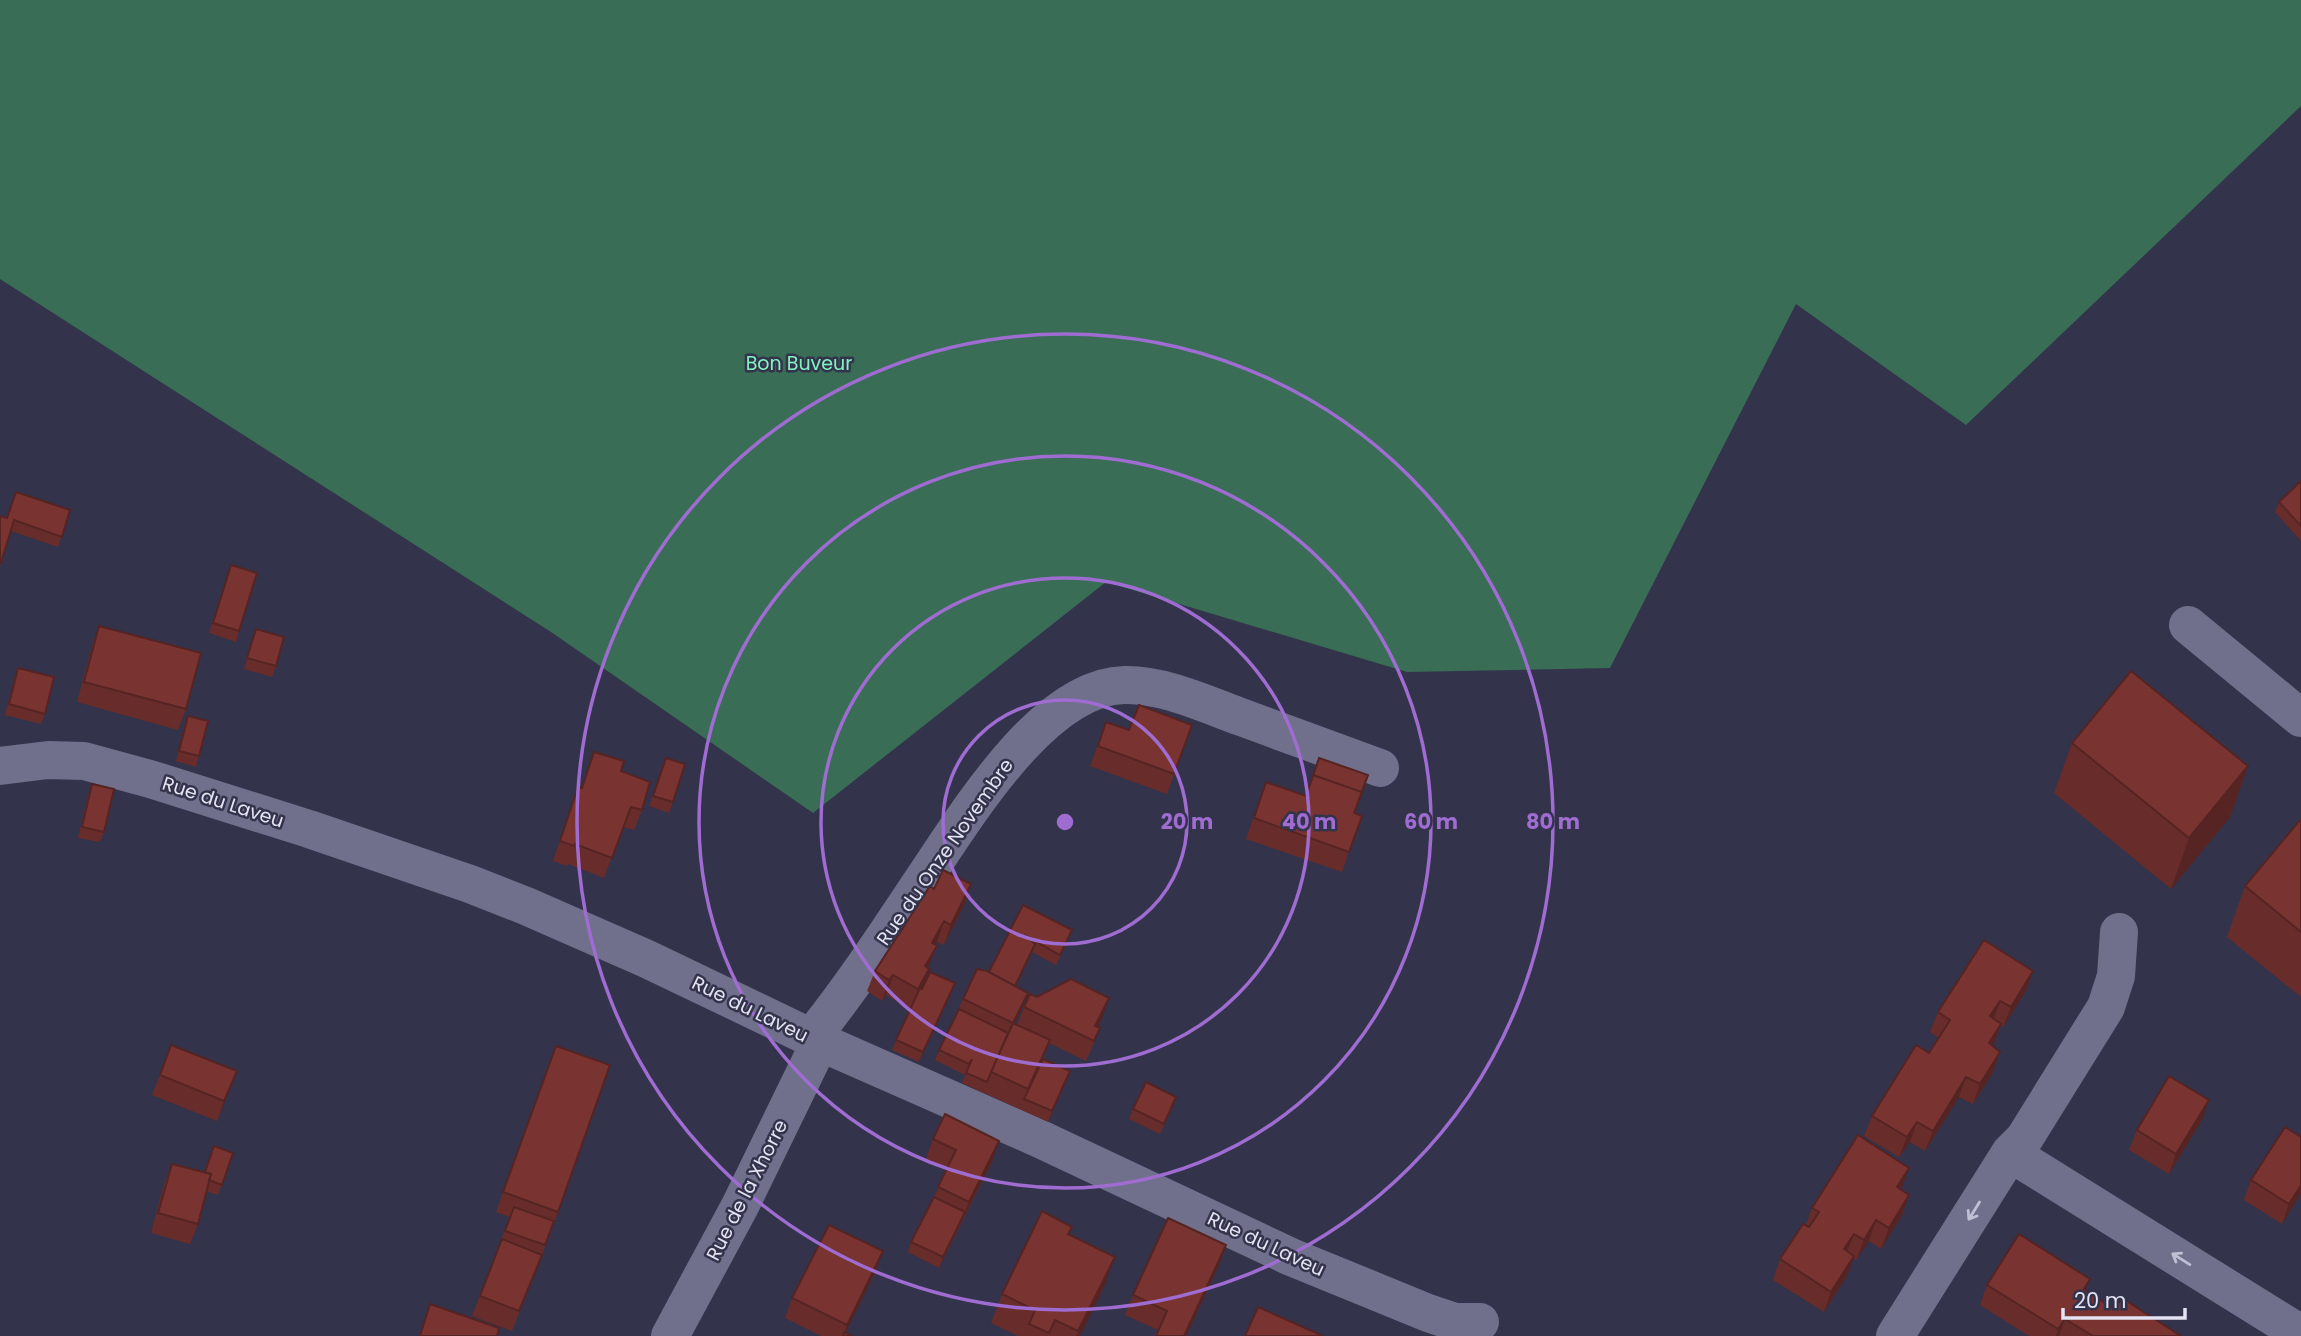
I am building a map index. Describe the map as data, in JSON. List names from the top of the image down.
{
  "streets": {
    "street": ["Rue du Laveu", "Rue du Onze Novembre", "Rue de la Xhorre"]
  },
  "crossings": [
    ["Rue du Laveu", "Rue du Onze Novembre"],
    ["Rue du Laveu", "Rue de la Xhorre"],
    ["Rue du Onze Novembre", "Rue de la Xhorre"]
  ],
  "parks": ["Bon Buveur"],
  "scale_bar": "20 m",
  "rings": [
    "20 m",
    "40 m",
    "60 m",
    "80 m"
  ]
}
